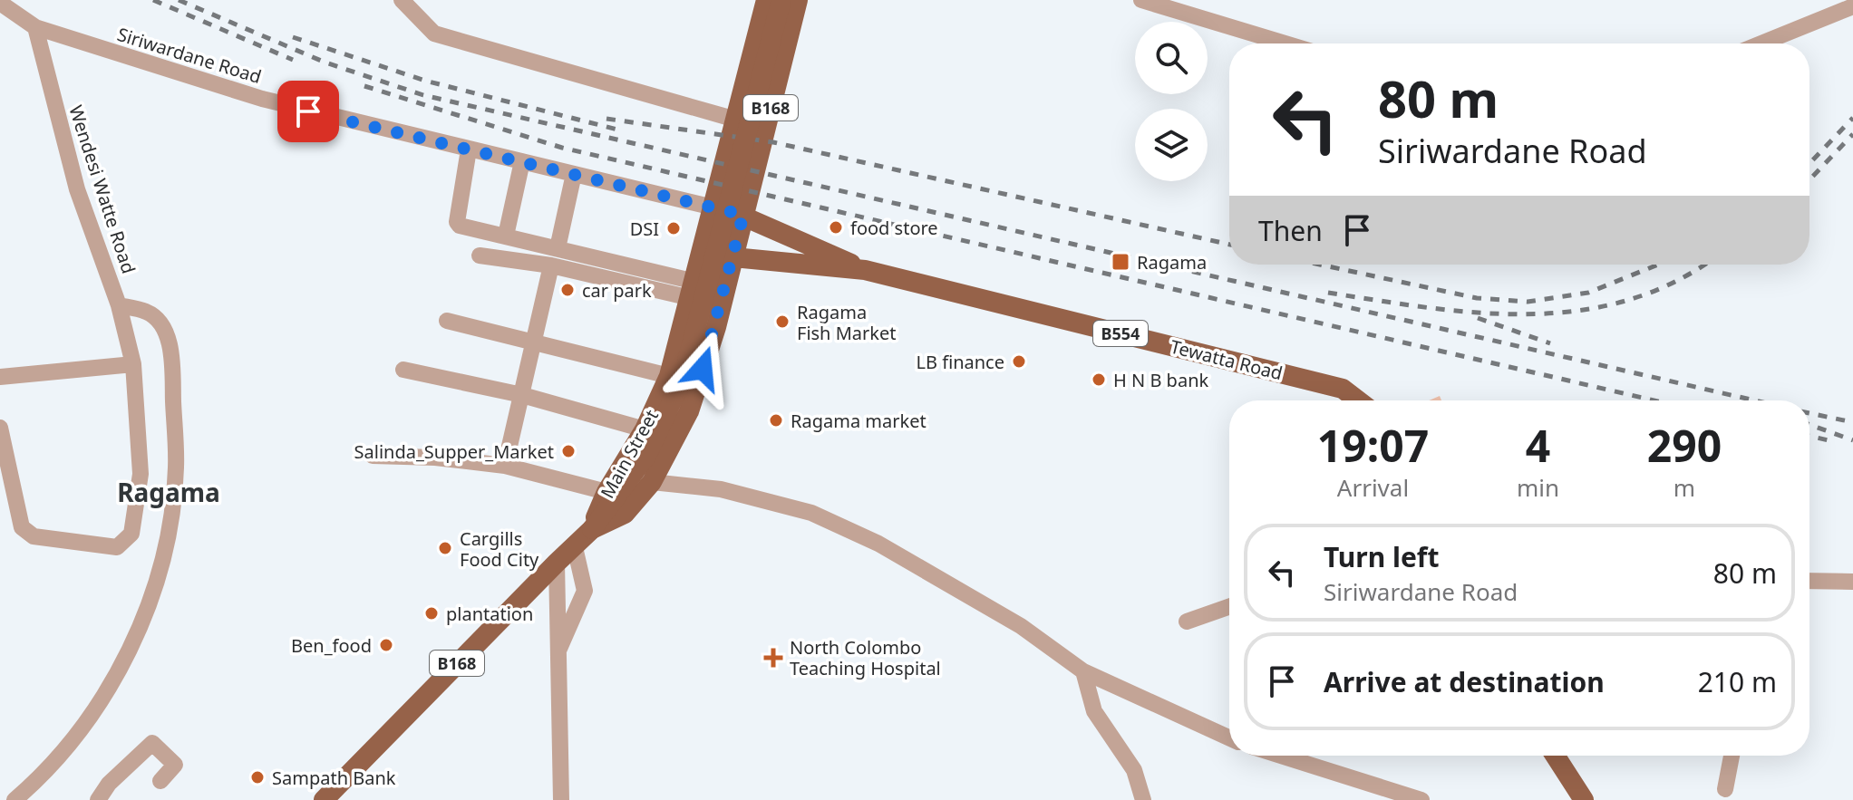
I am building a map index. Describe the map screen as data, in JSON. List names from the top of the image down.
{
  "streets": {
    "main road": [
      "B168",
      "B554",
      "Tewatta Road",
      "Main Street"
    ],
    "street": ["Siriwardane Road", "Wendesi Watte Road"]
  },
  "crossings": [
    ["Siriwardane Road", "Wendesi Watte Road"],
    ["Siriwardane Road", "Tewatta Road"],
    ["Siriwardane Road", "Main Street"],
    ["B168", "Tewatta Road"],
    ["B168", "Main Street"],
    ["Tewatta Road", "Main Street"]
  ],
  "districts": ["Ragama"],
  "places": {
    "other": [
      "food store",
      "DSI",
      "car park",
      "Ragama Fish Market",
      "LB finance",
      "H N B bank",
      "Ragama market",
      "Salinda_Supper_Market",
      "Cargills Food City",
      "plantation",
      "Ben_food",
      "Sampath Bank"
    ],
    "transit": ["Ragama"],
    "health": ["North Colombo Teaching Hospital"]
  },
  "page": {
    "turn": ["80 m", "Siriwardane Road"],
    "then": "Then",
    "eta": [
      "19:07",
      "Arrival",
      "4",
      "min",
      "290",
      "m"
    ],
    "list": [
      {
        "name": "Turn left",
        "note": "Siriwardane Road",
        "value": "80 m"
      },
      {
        "name": "Arrive at destination",
        "value": "210 m"
      }
    ]
  }
}
